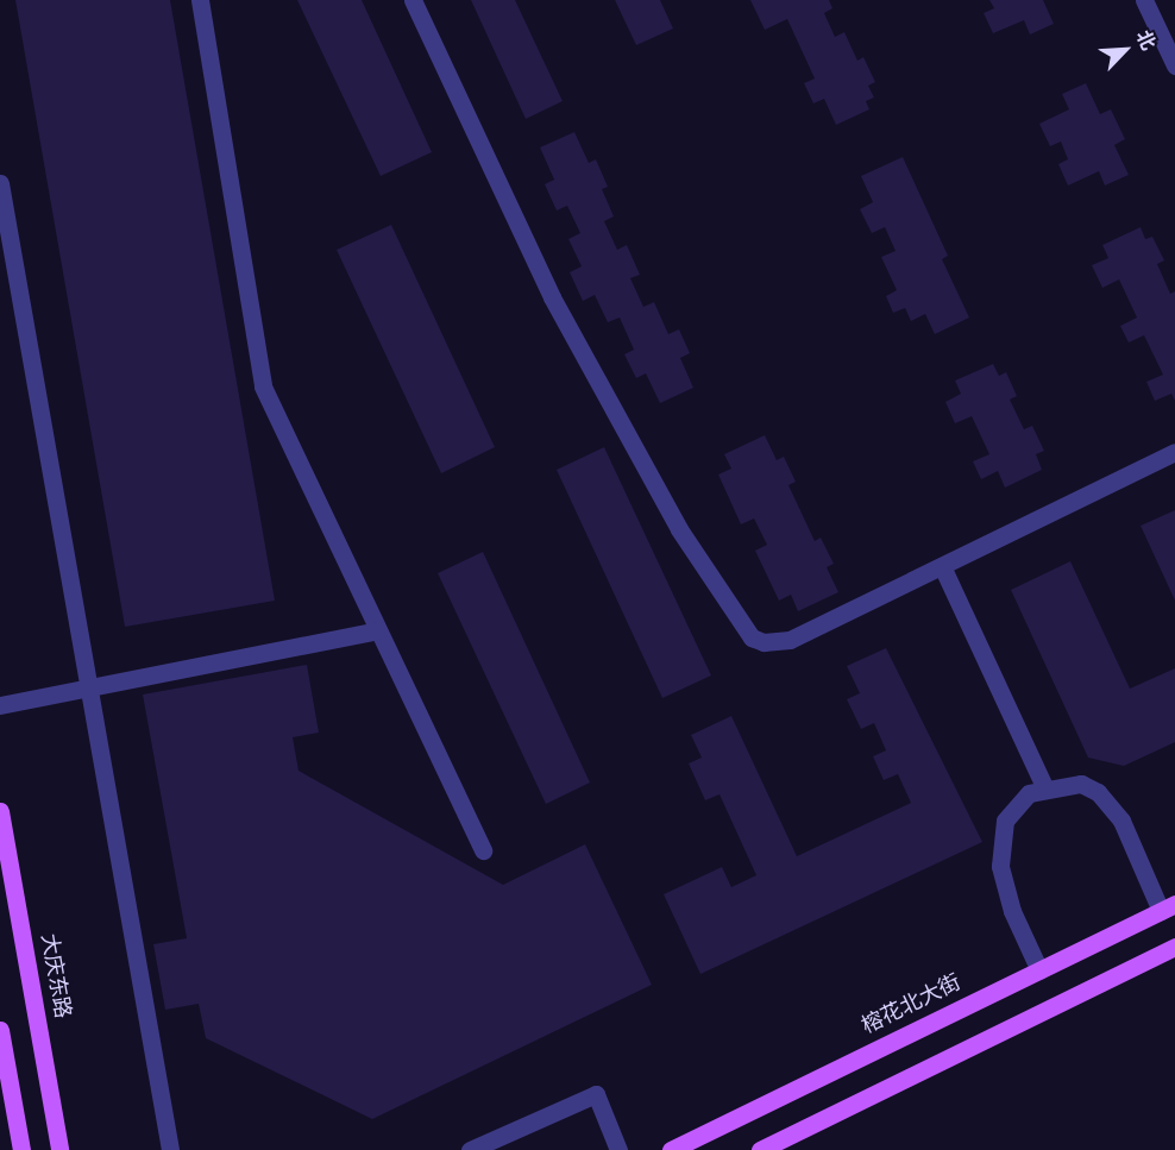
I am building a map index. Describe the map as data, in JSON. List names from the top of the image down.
{
  "streets": {
    "main road": ["大庆东路", "榕花北大街"]
  },
  "north": "top right"
}
